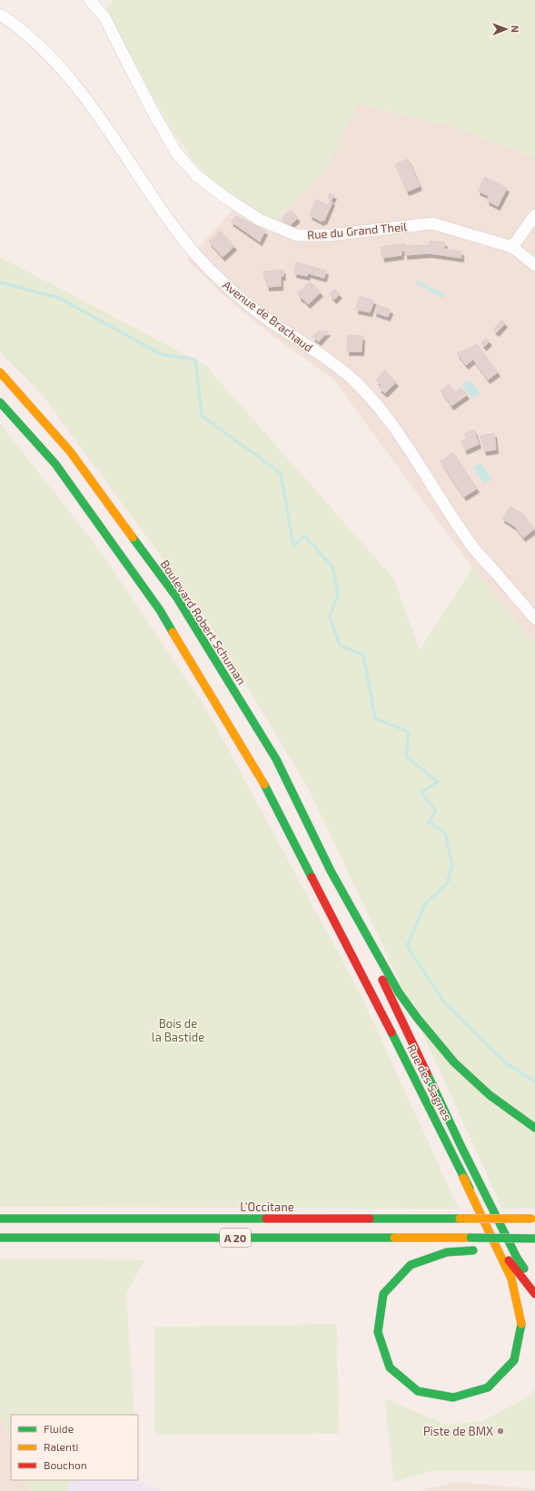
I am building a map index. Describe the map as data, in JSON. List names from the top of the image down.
{
  "streets": {
    "main road": [
      "Boulevard Robert Schuman",
      "Rue des Sagnes",
      "L'Occitane",
      "A 20"
    ],
    "street": ["Rue du Grand Theil", "Avenue de Brachaud"]
  },
  "crossings": [
    ["Boulevard Robert Schuman", "Rue des Sagnes"]
  ],
  "parks": ["Bois de la Bastide"],
  "places": ["Piste de BMX"],
  "legend": ["Fluide", "Ralenti", "Bouchon"],
  "north": "right"
}
